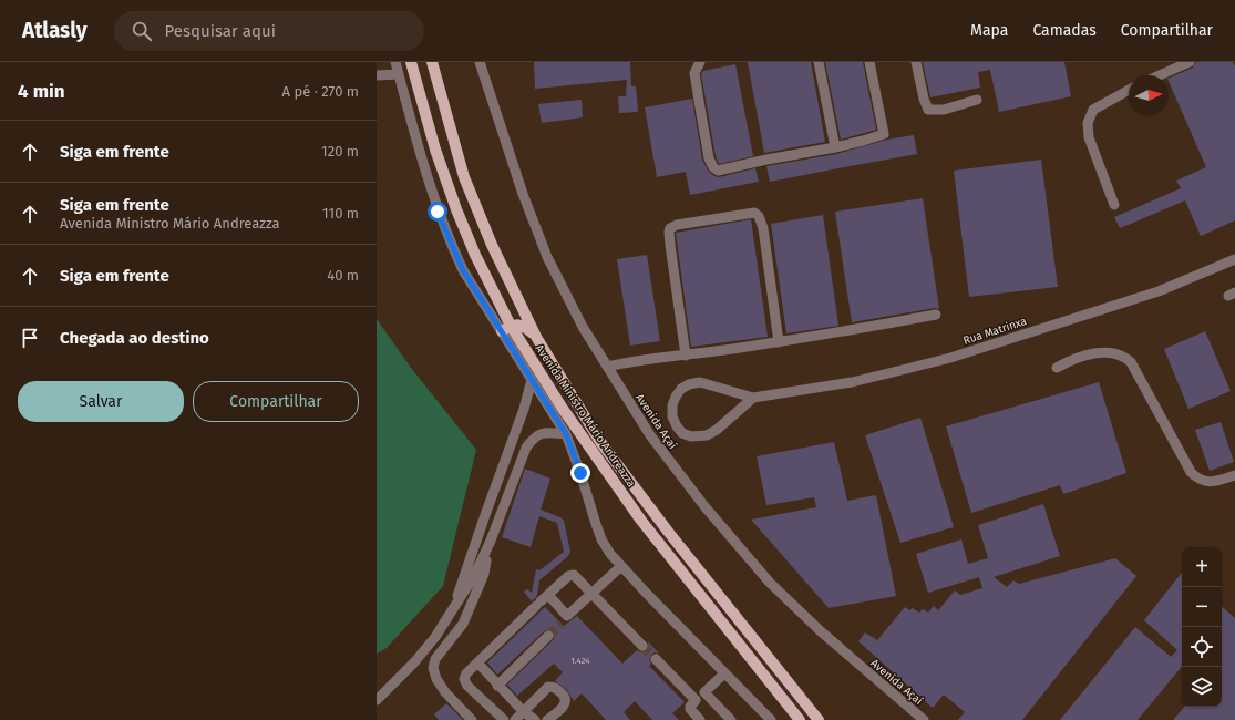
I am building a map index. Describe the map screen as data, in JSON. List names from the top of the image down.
{
  "streets": {
    "main road": ["Avenida Ministro Mário Andreazza"],
    "street": ["Rua Matrinxa", "Avenida Açaí"]
  },
  "house_numbers": ["1.424"],
  "north": "right",
  "page": {
    "header": "Atlasly",
    "search": "Pesquisar aqui",
    "nav": ["Mapa", "Camadas", "Compartilhar"],
    "heading": ["4 min", "A pé · 270 m"],
    "list": [
      ["Siga em frente", "120 m"],
      ["Siga em frente", "Avenida Ministro Mário Andreazza", "110 m"],
      ["Siga em frente", "40 m"],
      "Chegada ao destino"
    ],
    "buttons": ["Salvar", "Compartilhar"],
    "map_buttons": ["+", "−"]
  }
}
